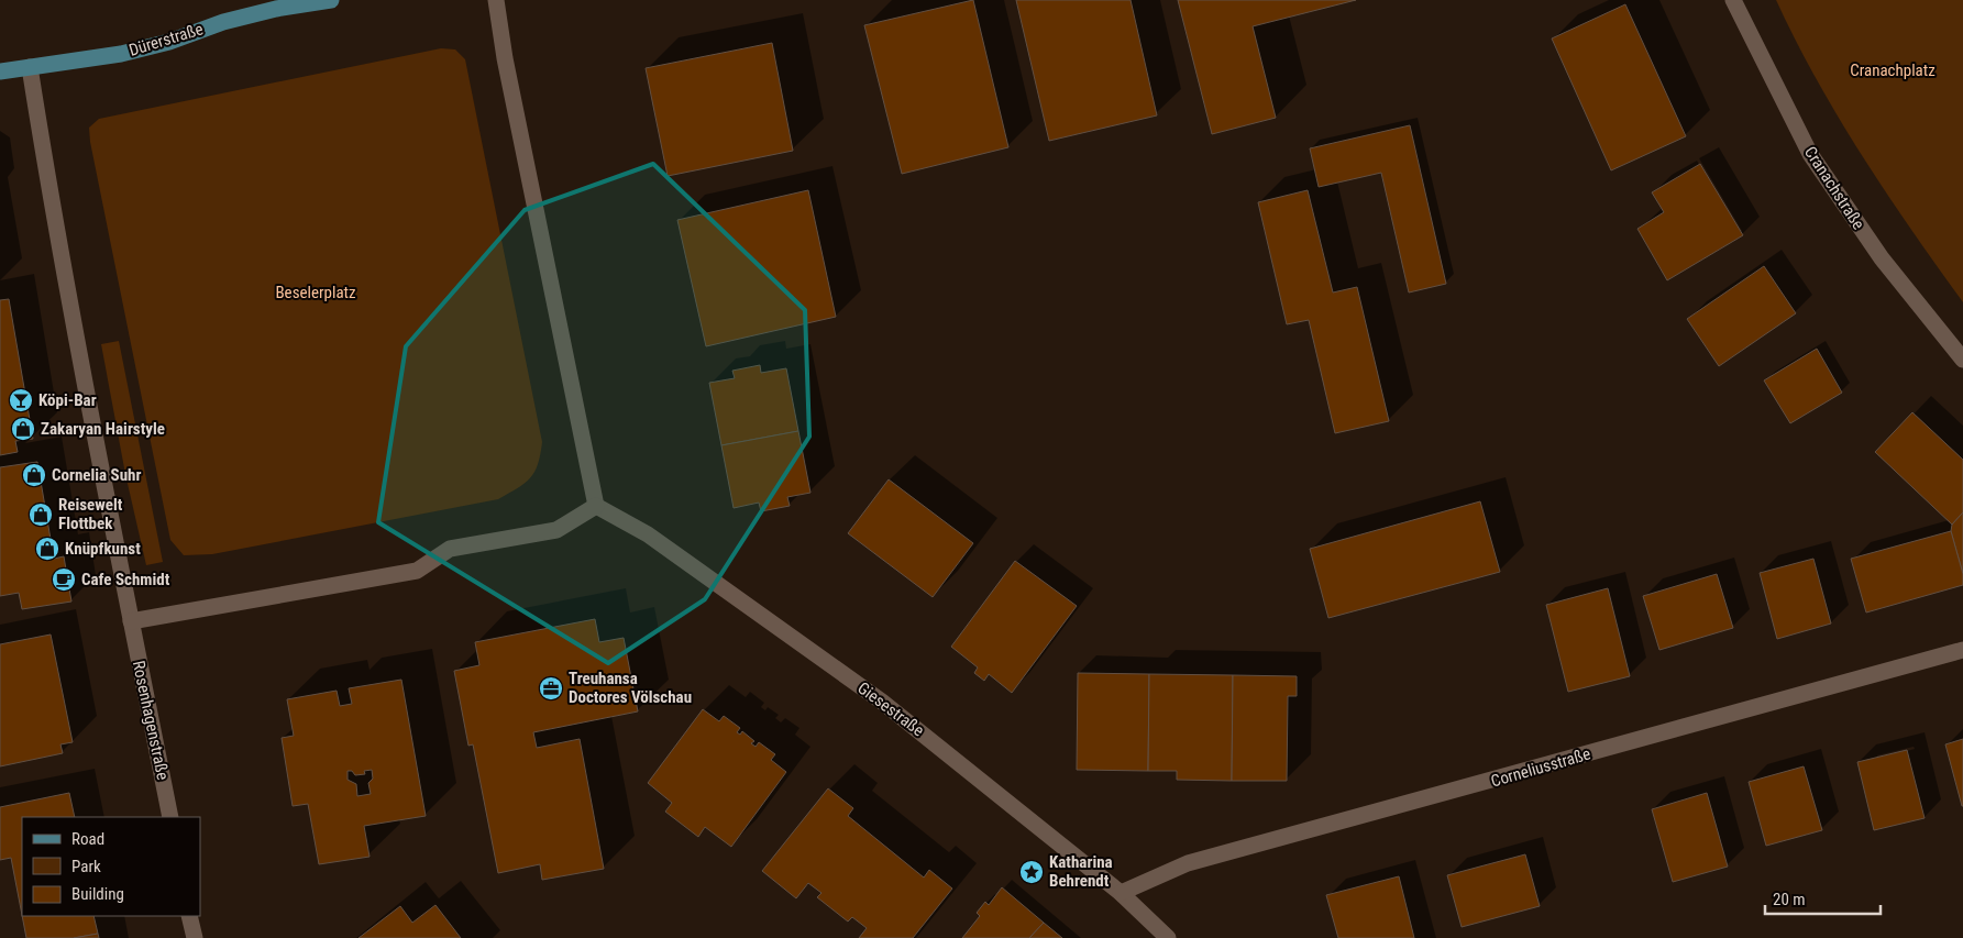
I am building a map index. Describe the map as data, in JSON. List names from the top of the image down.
{
  "streets": {
    "main road": ["Dürerstraße"],
    "street": [
      "Cranachstraße",
      "Giesestraße",
      "Rosenhagenstraße",
      "Corneliusstraße"
    ]
  },
  "crossings": [
    ["Giesestraße", "Corneliusstraße"]
  ],
  "parks": ["Cranachplatz", "Beselerplatz"],
  "places": {
    "bar": ["Köpi-Bar"],
    "shop": [
      "Zakaryan Hairstyle",
      "Cornelia Suhr",
      "Reisewelt Flottbek",
      "Knüpfkunst"
    ],
    "cafe": ["Cafe Schmidt"],
    "office": ["Treuhansa Doctores Völschau"],
    "place": ["Katharina Behrendt"]
  },
  "legend": ["Road", "Park", "Building"],
  "scale_bar": "20 m"
}
